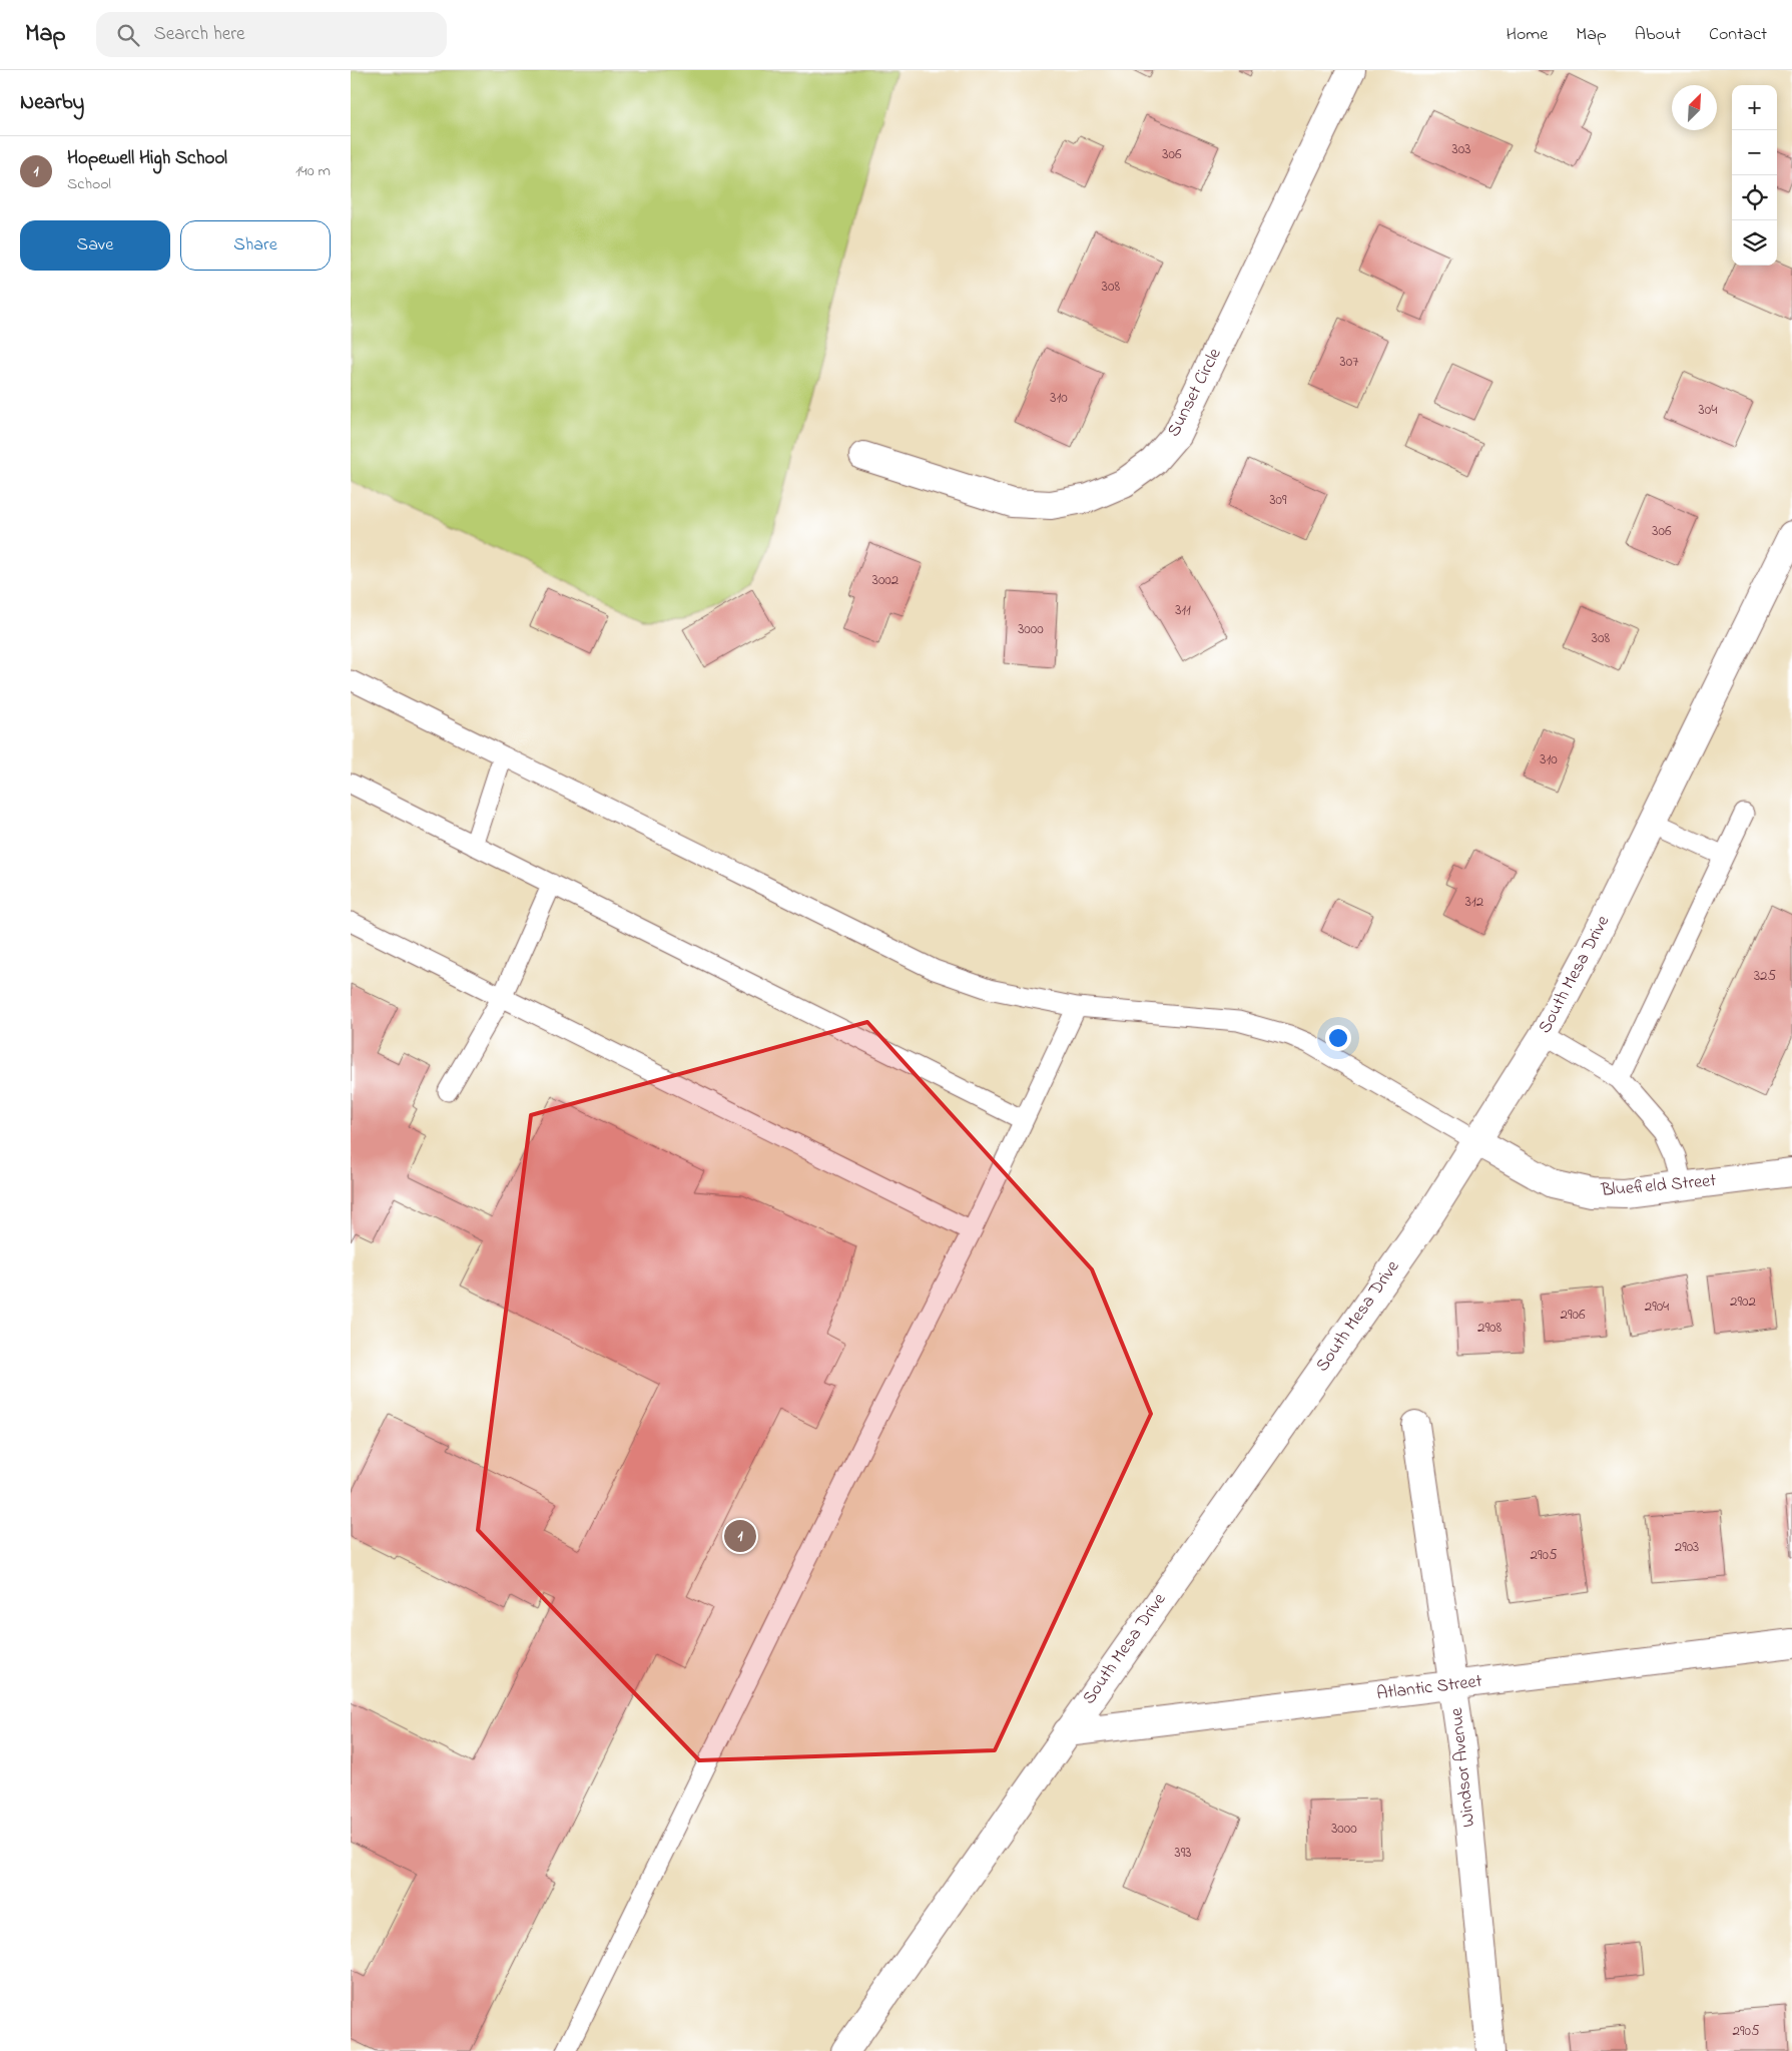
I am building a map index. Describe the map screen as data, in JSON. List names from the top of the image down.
{
  "streets": {
    "street": [
      "Sunset Circle",
      "South Mesa Drive",
      "Bluefield Street",
      "Atlantic Street",
      "Windsor Avenue"
    ]
  },
  "crossings": [
    ["South Mesa Drive", "Bluefield Street"],
    ["South Mesa Drive", "Atlantic Street"],
    ["Atlantic Street", "Windsor Avenue"]
  ],
  "house_numbers": [
    "303",
    "306",
    "308",
    "307",
    "310",
    "304",
    "309",
    "306",
    "3002",
    "311",
    "3000",
    "308",
    "310",
    "312",
    "325",
    "2902",
    "2904",
    "2906",
    "2908",
    "2903",
    "2905",
    "3000",
    "393",
    "2905"
  ],
  "north": "top right",
  "page": {
    "header": "Map",
    "search": "Search here",
    "nav": [
      "Home",
      "Map",
      "About",
      "Contact"
    ],
    "heading": "Nearby",
    "map_buttons": ["+", "−"],
    "list": [
      {
        "mark": "1",
        "name": "Hopewell High School",
        "note": "School",
        "value": "140 m"
      }
    ],
    "buttons": ["Save", "Share"],
    "pins": "1"
  }
}
